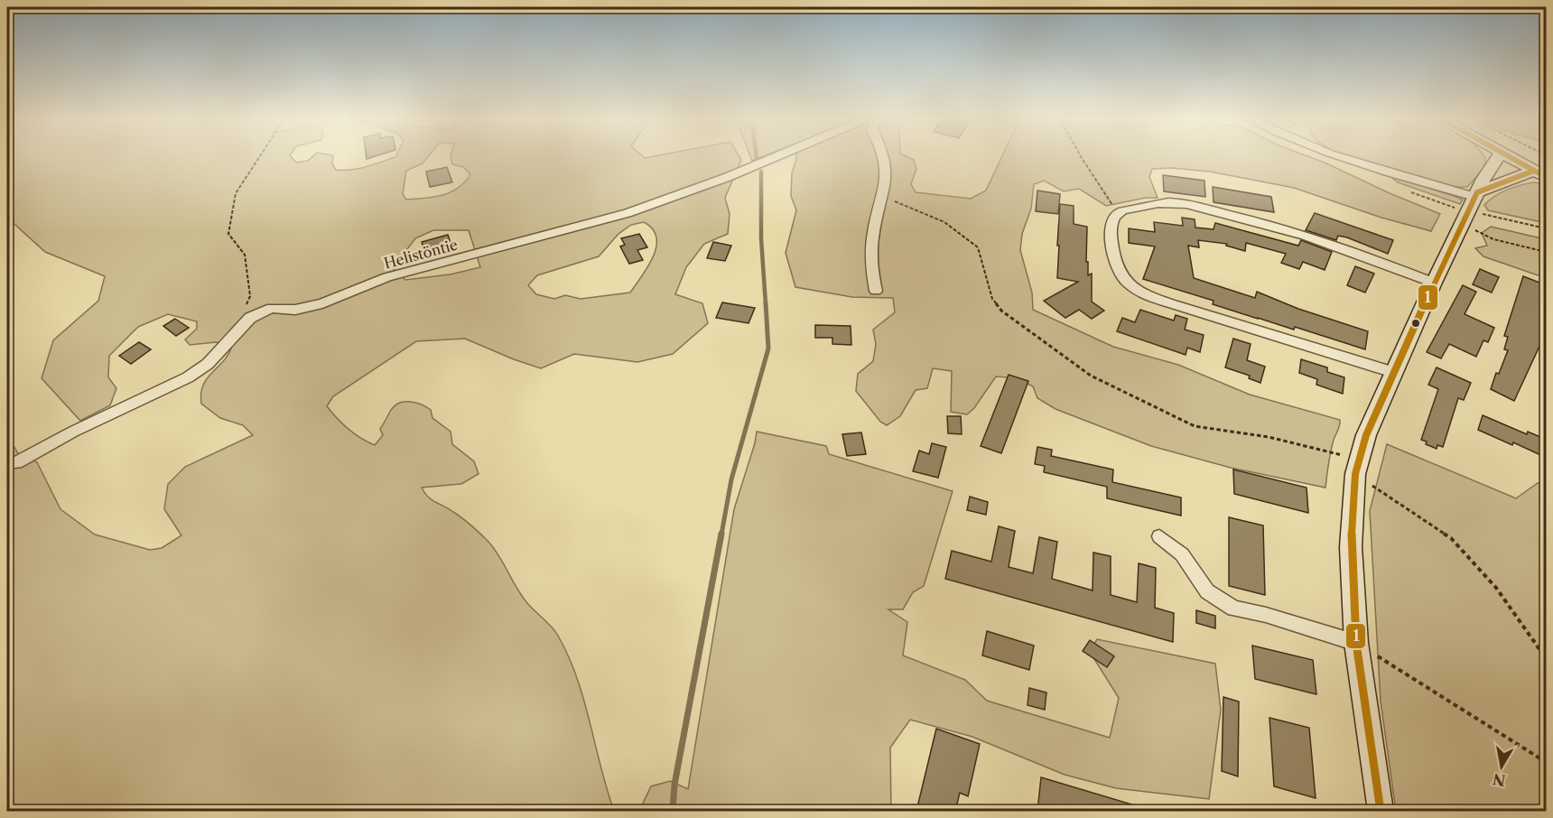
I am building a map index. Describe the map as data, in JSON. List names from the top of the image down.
{
  "streets": {
    "street": ["Helistöntie"]
  },
  "lines": ["transit line 1"],
  "north": "bottom"
}
